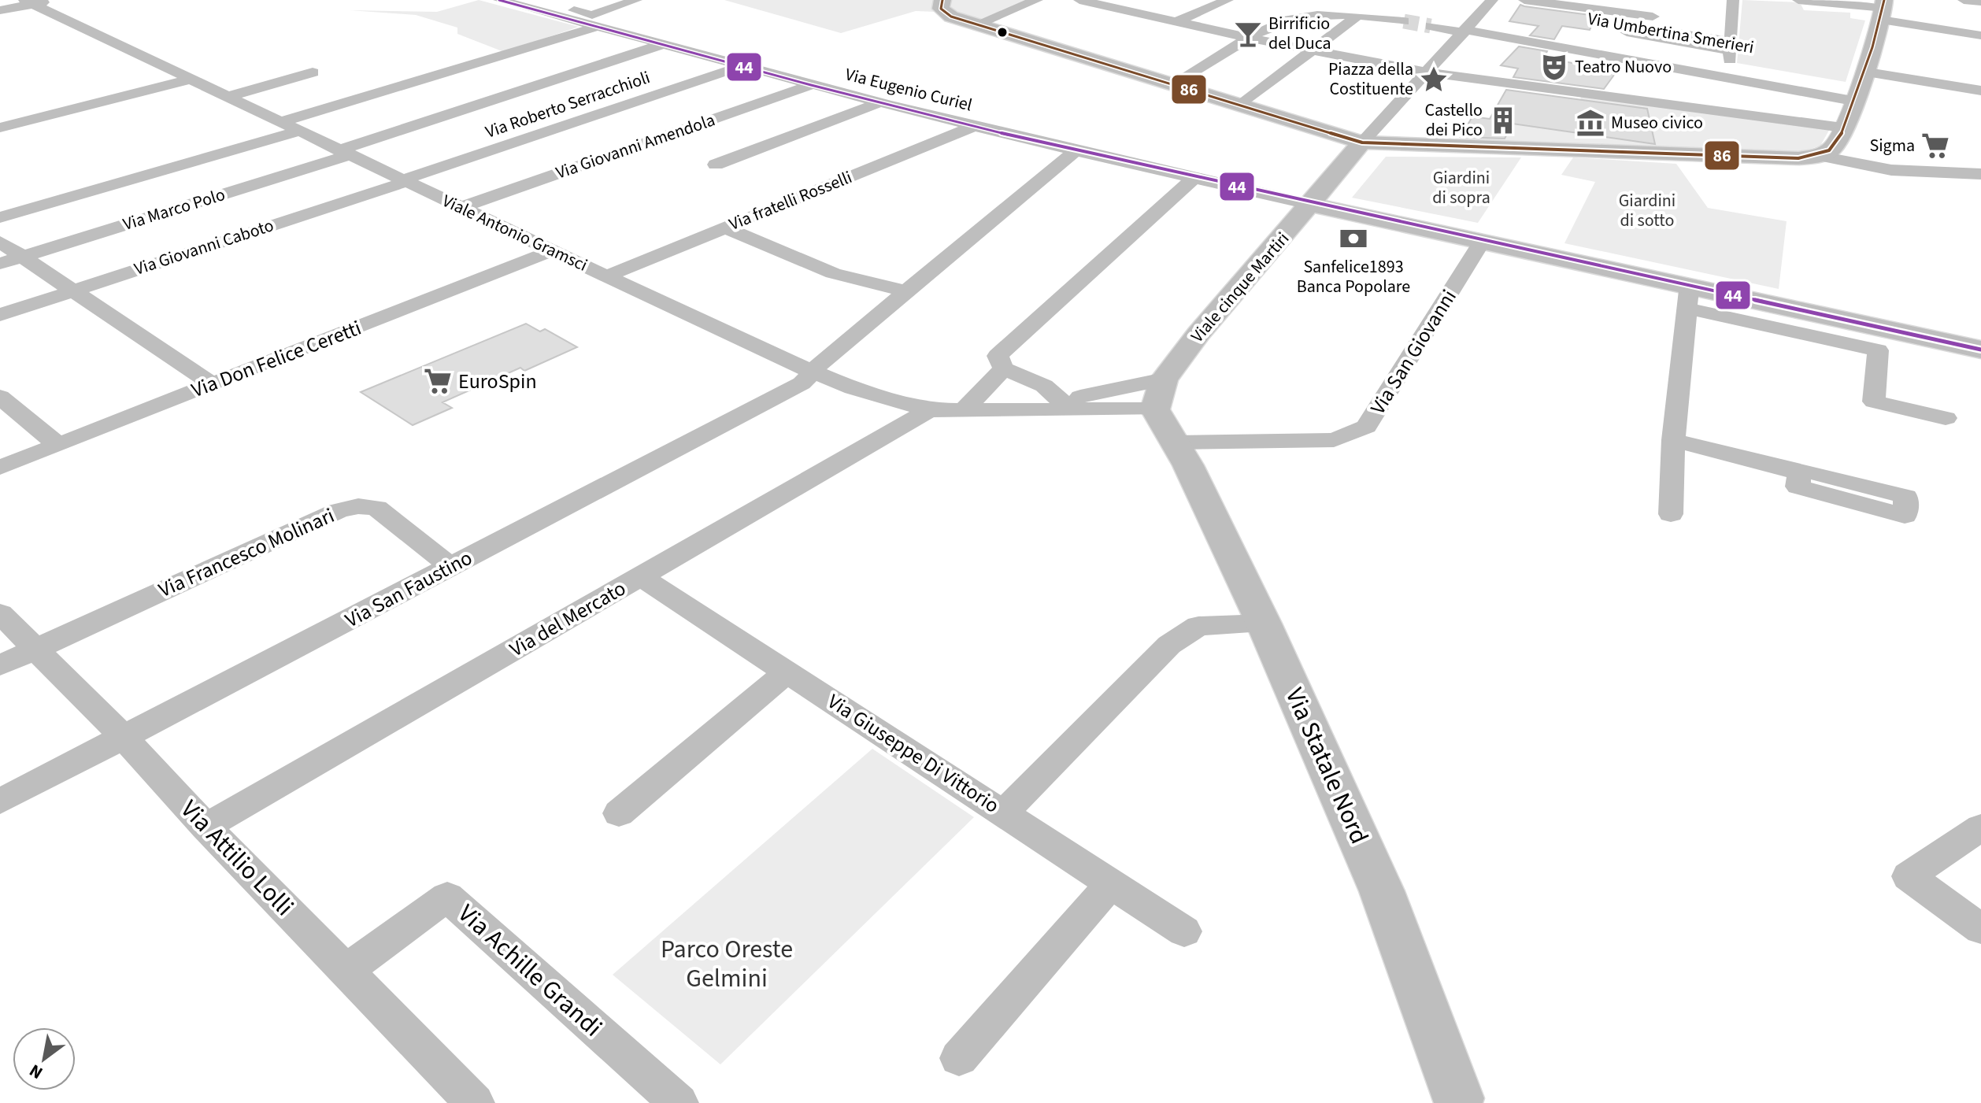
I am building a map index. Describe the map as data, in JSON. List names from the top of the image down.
{
  "streets": {
    "main road": ["Viale cinque Martiri", "Via Statale Nord"],
    "street": [
      "Via Umbertina Smerieri",
      "Via Eugenio Curiel",
      "Via Roberto Serracchioli",
      "Via Giovanni Amendola",
      "Via fratelli Rosselli",
      "Via Marco Polo",
      "Viale Antonio Gramsci",
      "Via Giovanni Caboto",
      "Via San Giovanni",
      "Via Don Felice Ceretti",
      "Via Francesco Molinari",
      "Via San Faustino",
      "Via del Mercato",
      "Via Giuseppe Di Vittorio",
      "Via Attilio Lolli",
      "Via Achille Grandi"
    ]
  },
  "crossings": [
    ["Via Eugenio Curiel", "Via Roberto Serracchioli"],
    ["Via Eugenio Curiel", "Via Giovanni Amendola"],
    ["Via Eugenio Curiel", "Via fratelli Rosselli"],
    ["Via Eugenio Curiel", "Via Marco Polo"],
    ["Via Eugenio Curiel", "Viale cinque Martiri"],
    ["Via Eugenio Curiel", "Via San Faustino"],
    ["Via Roberto Serracchioli", "Viale Antonio Gramsci"],
    ["Via Roberto Serracchioli", "Via Giovanni Caboto"],
    ["Via Giovanni Amendola", "Viale Antonio Gramsci"],
    ["Via fratelli Rosselli", "Viale Antonio Gramsci"],
    ["Via Marco Polo", "Viale Antonio Gramsci"],
    ["Viale Antonio Gramsci", "Via Giovanni Caboto"],
    ["Viale Antonio Gramsci", "Viale cinque Martiri"],
    ["Viale Antonio Gramsci", "Via San Giovanni"],
    ["Viale Antonio Gramsci", "Via Don Felice Ceretti"],
    ["Viale Antonio Gramsci", "Via San Faustino"],
    ["Viale Antonio Gramsci", "Via del Mercato"],
    ["Viale Antonio Gramsci", "Via Statale Nord"],
    ["Viale cinque Martiri", "Via San Giovanni"],
    ["Viale cinque Martiri", "Via Statale Nord"],
    ["Via San Giovanni", "Via Statale Nord"],
    ["Via Francesco Molinari", "Via San Faustino"],
    ["Via Francesco Molinari", "Via Attilio Lolli"],
    ["Via San Faustino", "Via Attilio Lolli"],
    ["Via del Mercato", "Via Giuseppe Di Vittorio"],
    ["Via del Mercato", "Via Attilio Lolli"],
    ["Via Attilio Lolli", "Via Achille Grandi"]
  ],
  "parks": ["Giardini di sopra", "Giardini di sotto", "Parco Oreste Gelmini"],
  "places": {
    "bar": ["Birrificio del Duca"],
    "theatre": ["Teatro Nuovo"],
    "place": ["Piazza della Costituente"],
    "building": ["Castello dei Pico"],
    "museum": ["Museo civico"],
    "supermarket": ["Sigma", "EuroSpin"],
    "bank": ["Sanfelice1893 Banca Popolare"]
  },
  "lines": ["transit line 44", "transit line 86"],
  "north": "bottom left"
}
